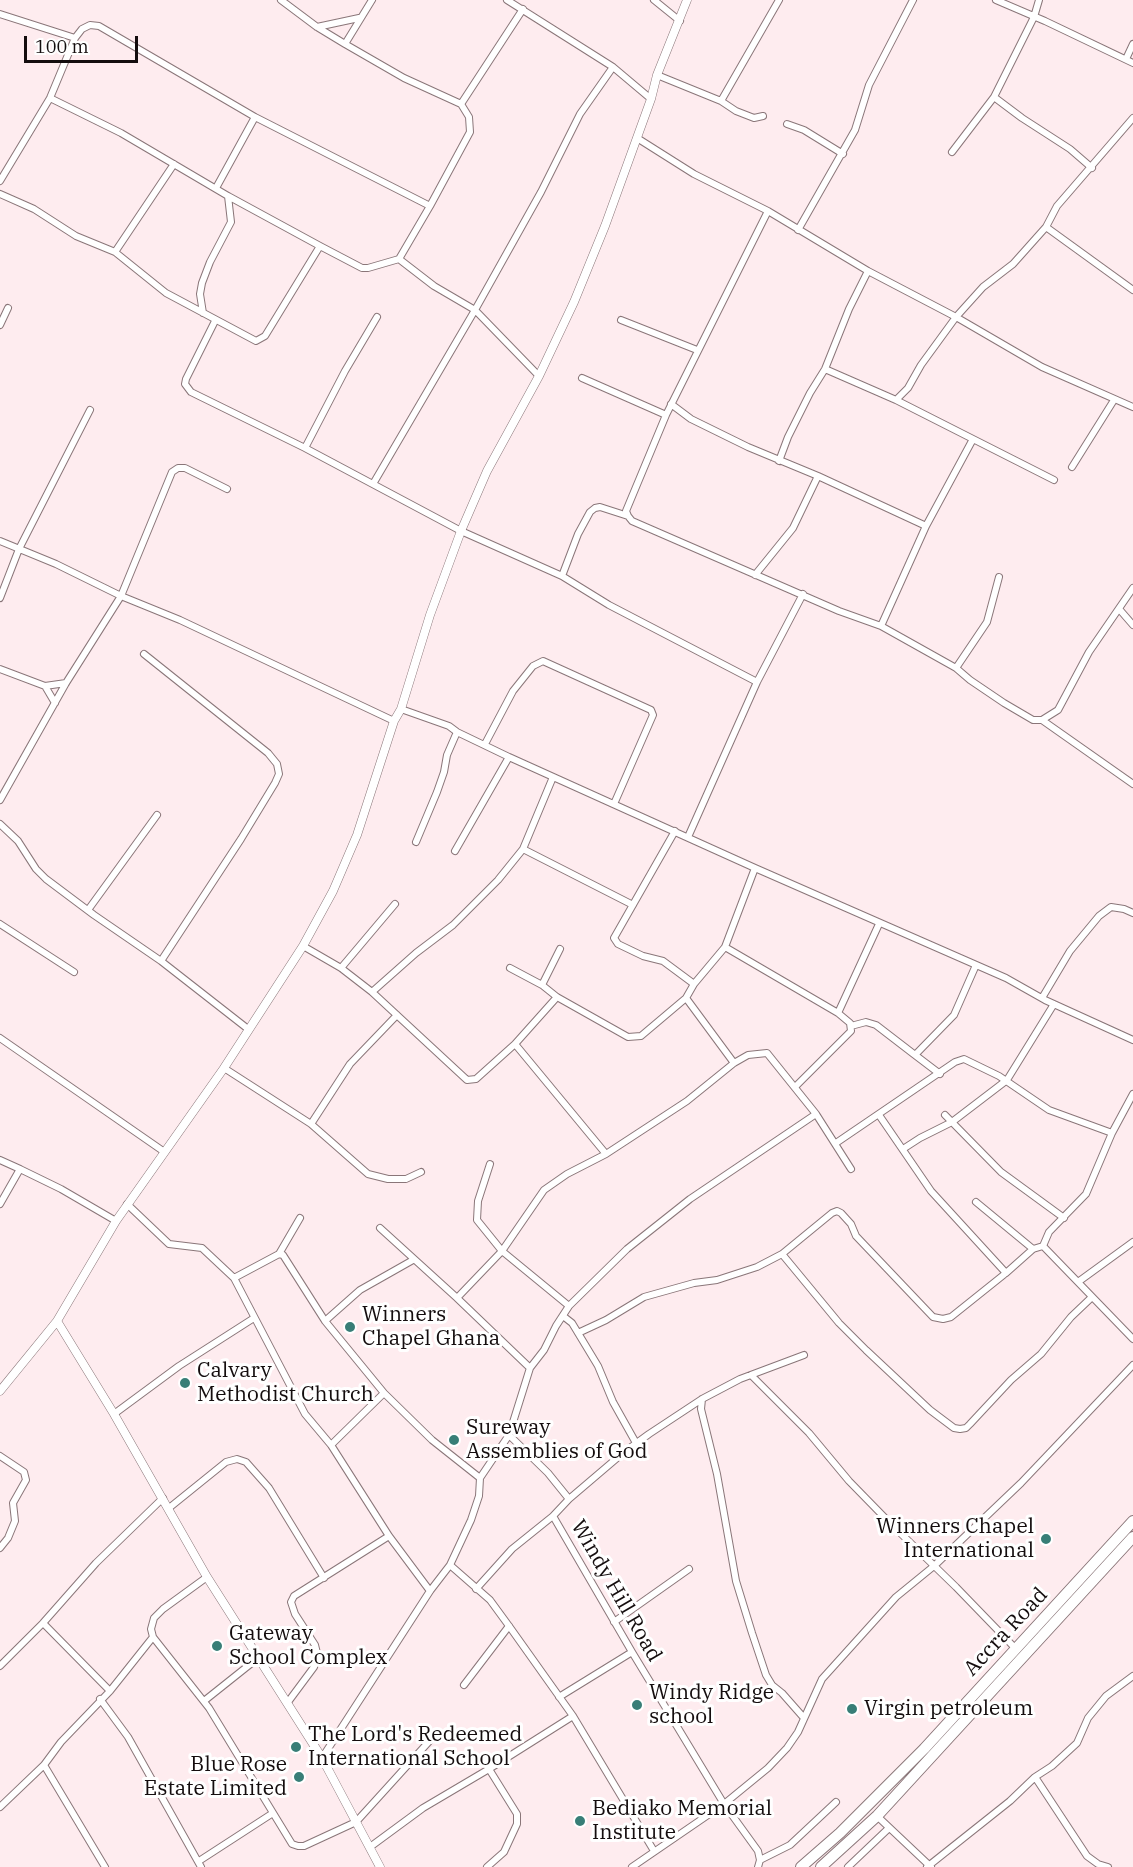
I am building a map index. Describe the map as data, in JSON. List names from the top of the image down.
{
  "streets": {
    "highway": ["Accra Road"],
    "street": ["Windy Hill Road"]
  },
  "places": [
    "Winners Chapel Ghana",
    "Calvary Methodist Church",
    "Sureway Assemblies of God",
    "Winners Chapel International",
    "Gateway School Complex",
    "Windy Ridge school",
    "Virgin petroleum",
    "The Lord's Redeemed International School",
    "Blue Rose Estate Limited",
    "Bediako Memorial Institute"
  ],
  "scale_bar": "100 m"
}
